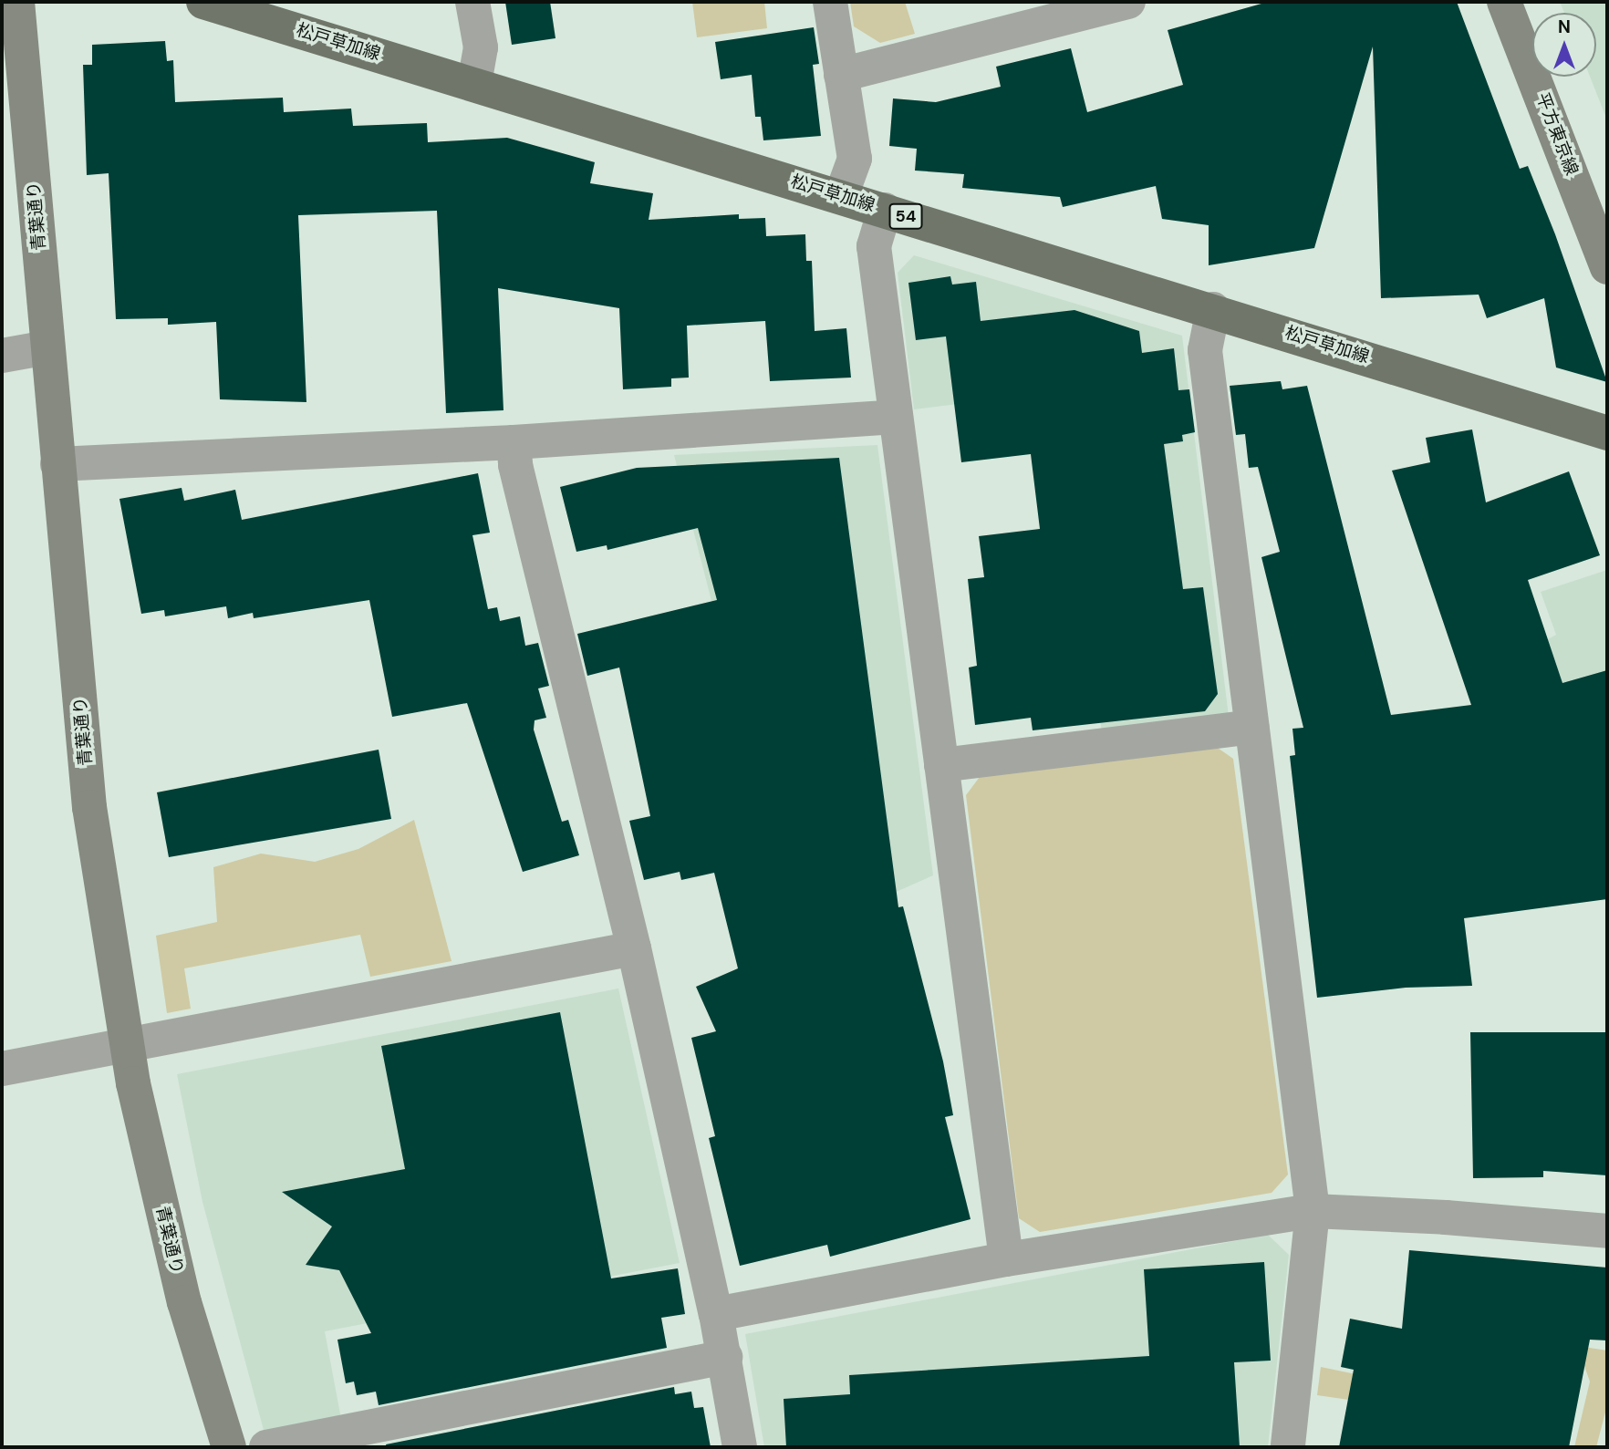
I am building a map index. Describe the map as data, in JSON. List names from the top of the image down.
{
  "streets": {
    "main road": ["松戸草加線", "54"],
    "street": ["平方東京線", "青葉通り"]
  },
  "north": "top"
}
